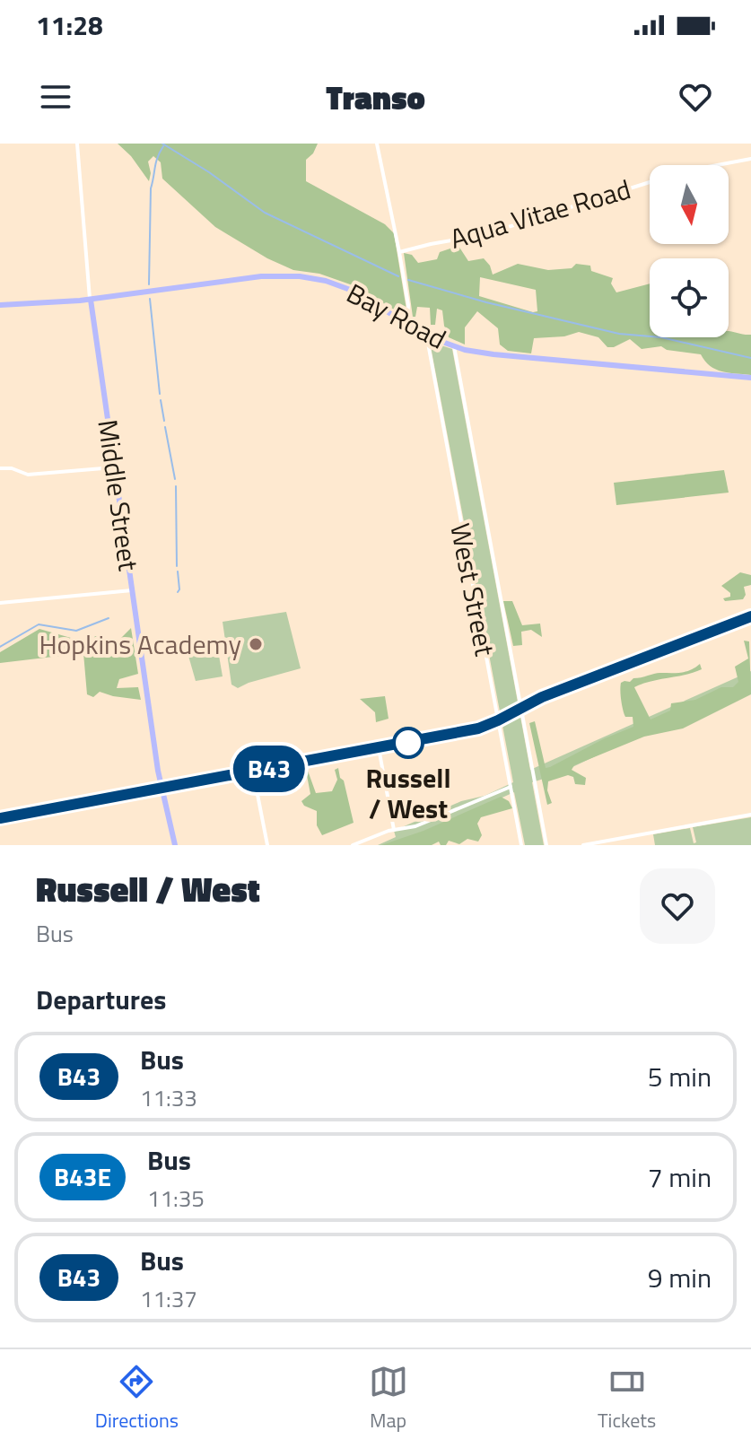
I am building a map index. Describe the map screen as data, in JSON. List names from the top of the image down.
{
  "streets": {
    "main road": ["Bay Road", "Middle Street"],
    "street": ["Aqua Vitae Road", "West Street"]
  },
  "crossings": [
    ["Bay Road", "Middle Street"],
    ["Bay Road", "West Street"]
  ],
  "places": ["Hopkins Academy", "Russell / West"],
  "lines": ["bus line B43"],
  "north": "bottom",
  "page": {
    "status": "11:28",
    "header": "Transo",
    "on_map": "B43",
    "heading": [
      ["Russell / West", "Bus"],
      "Departures"
    ],
    "list": [
      {
        "mark": "B43",
        "name": "Bus",
        "note": "11:33",
        "value": "5 min"
      },
      {
        "mark": "B43E",
        "name": "Bus",
        "note": "11:35",
        "value": "7 min"
      },
      {
        "mark": "B43",
        "name": "Bus",
        "note": "11:37",
        "value": "9 min"
      }
    ],
    "tabs": ["Directions", "Map", "Tickets"]
  }
}
